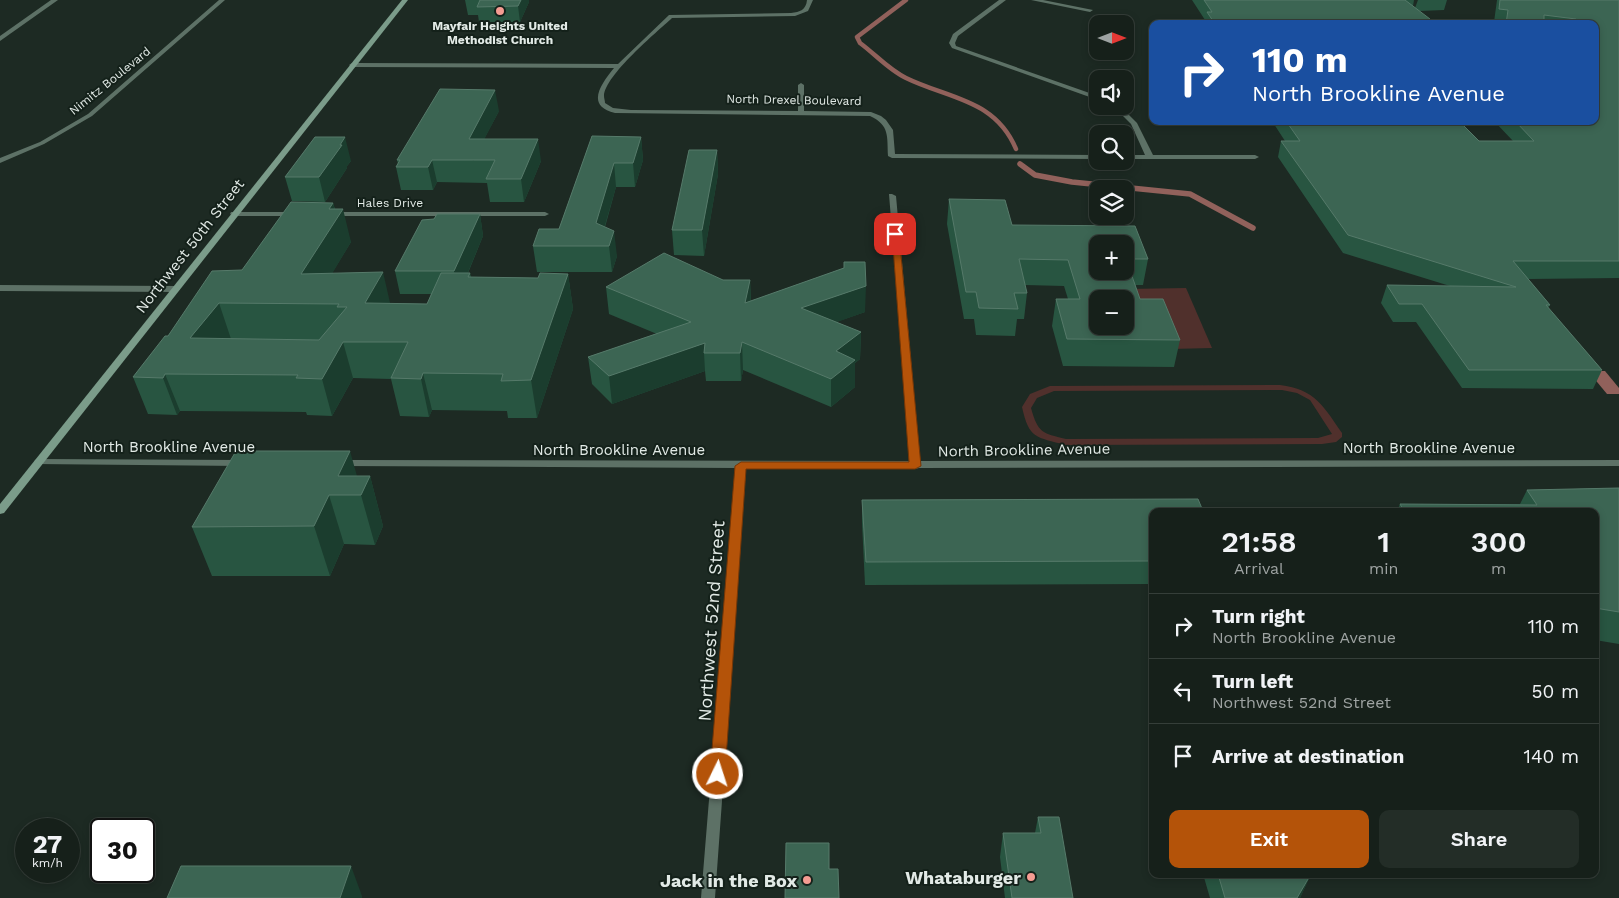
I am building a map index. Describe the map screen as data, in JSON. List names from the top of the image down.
{
  "streets": {
    "main road": ["Northwest 50th Street"],
    "street": [
      "Nimitz Boulevard",
      "North Drexel Boulevard",
      "Hales Drive",
      "North Brookline Avenue",
      "Northwest 52nd Street"
    ]
  },
  "crossings": [
    ["Northwest 50th Street", "North Brookline Avenue"],
    ["North Brookline Avenue", "Northwest 52nd Street"]
  ],
  "places": ["Mayfair Heights United Methodist Church", "Whataburger", "Jack in the Box"],
  "north": "right",
  "page": {
    "map_buttons": ["+", "−"],
    "turn": ["110 m", "North Brookline Avenue"],
    "eta": [
      "21:58",
      "Arrival",
      "1",
      "min",
      "300",
      "m"
    ],
    "list": [
      {
        "name": "Turn right",
        "note": "North Brookline Avenue",
        "value": "110 m"
      },
      {
        "name": "Turn left",
        "note": "Northwest 52nd Street",
        "value": "50 m"
      },
      {
        "name": "Arrive at destination",
        "value": "140 m"
      }
    ],
    "buttons": ["Exit", "Share"],
    "speed": "27 km/h",
    "limit": "30"
  }
}
